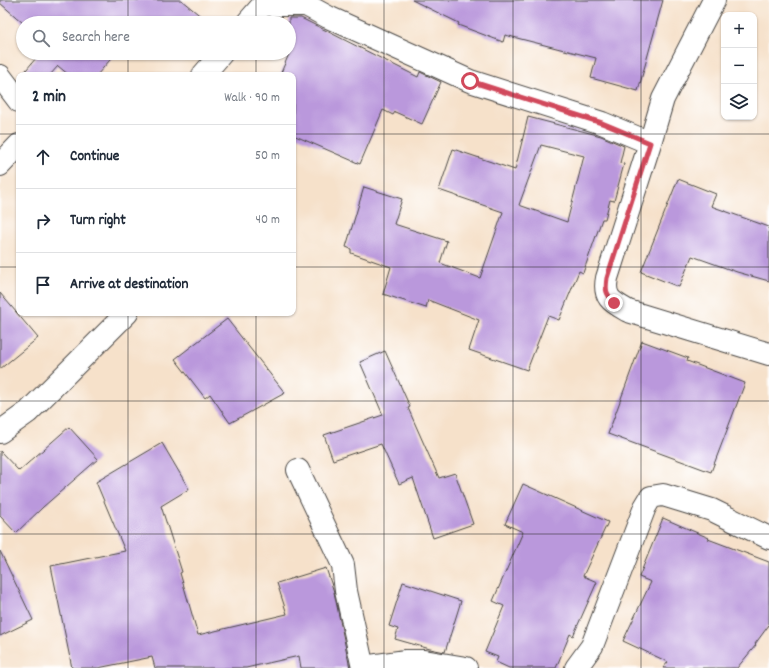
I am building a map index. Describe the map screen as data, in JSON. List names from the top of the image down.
{
  "page": {
    "map_buttons": ["+", "−"],
    "search": "Search here",
    "heading": ["2 min", "Walk · 90 m"],
    "list": [
      ["Continue", "50 m"],
      ["Turn right", "40 m"],
      "Arrive at destination"
    ]
  }
}
